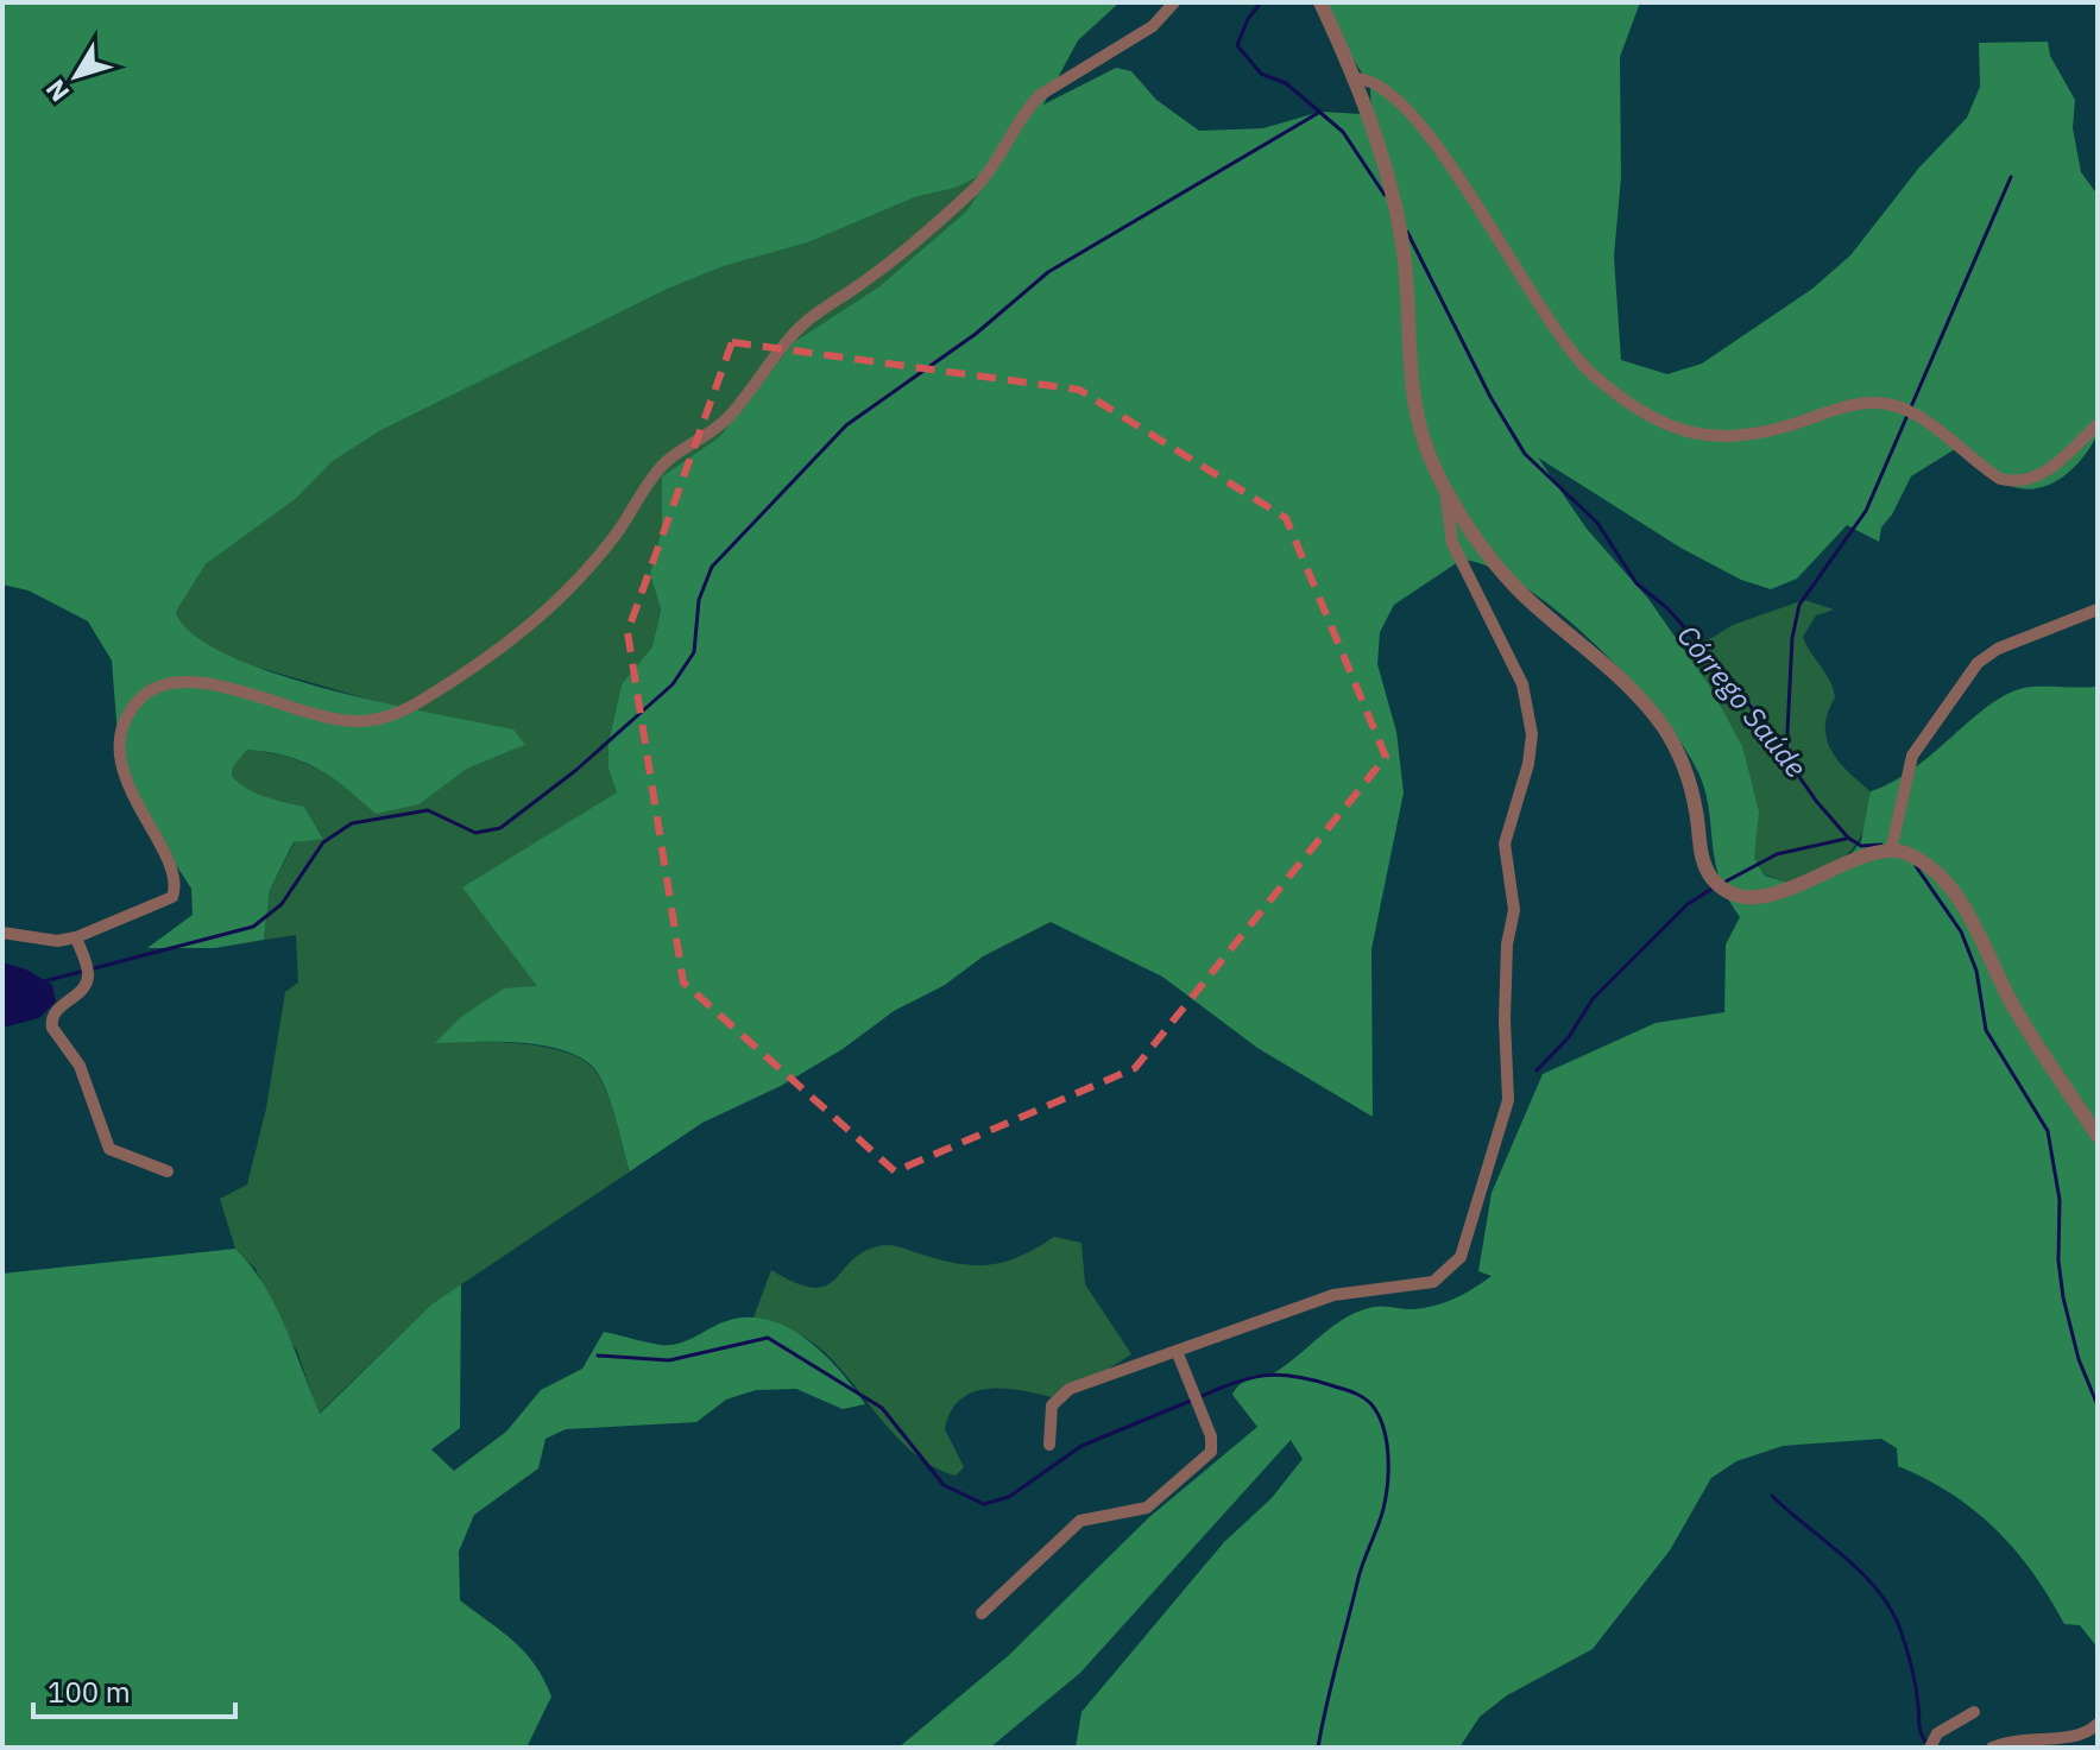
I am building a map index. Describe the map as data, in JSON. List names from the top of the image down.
{
  "water": ["Córrego Saúde"],
  "scale_bar": "100 m",
  "north": "bottom left"
}
